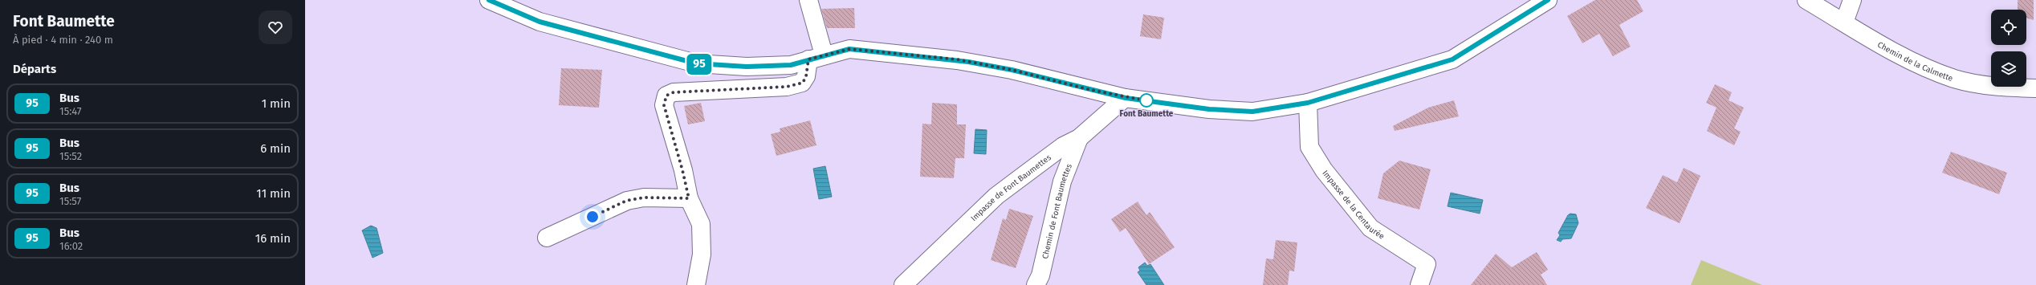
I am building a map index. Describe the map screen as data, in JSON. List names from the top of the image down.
{
  "streets": {
    "street": [
      "Chemin de la Calmette",
      "Impasse de Font Baumettes",
      "Impasse de la Centaurée",
      "Chemin de Font Baumettes"
    ]
  },
  "crossings": [
    ["Impasse de Font Baumettes", "Chemin de Font Baumettes"]
  ],
  "places": ["Font Baumette"],
  "lines": ["bus line 95"],
  "page": {
    "heading": [
      ["Font Baumette", "À pied · 4 min · 240 m"],
      "Départs"
    ],
    "on_map": "95",
    "list": [
      {
        "mark": "95",
        "name": "Bus",
        "note": "15:47",
        "value": "1 min"
      },
      {
        "mark": "95",
        "name": "Bus",
        "note": "15:52",
        "value": "6 min"
      },
      {
        "mark": "95",
        "name": "Bus",
        "note": "15:57",
        "value": "11 min"
      },
      {
        "mark": "95",
        "name": "Bus",
        "note": "16:02",
        "value": "16 min"
      }
    ]
  }
}
